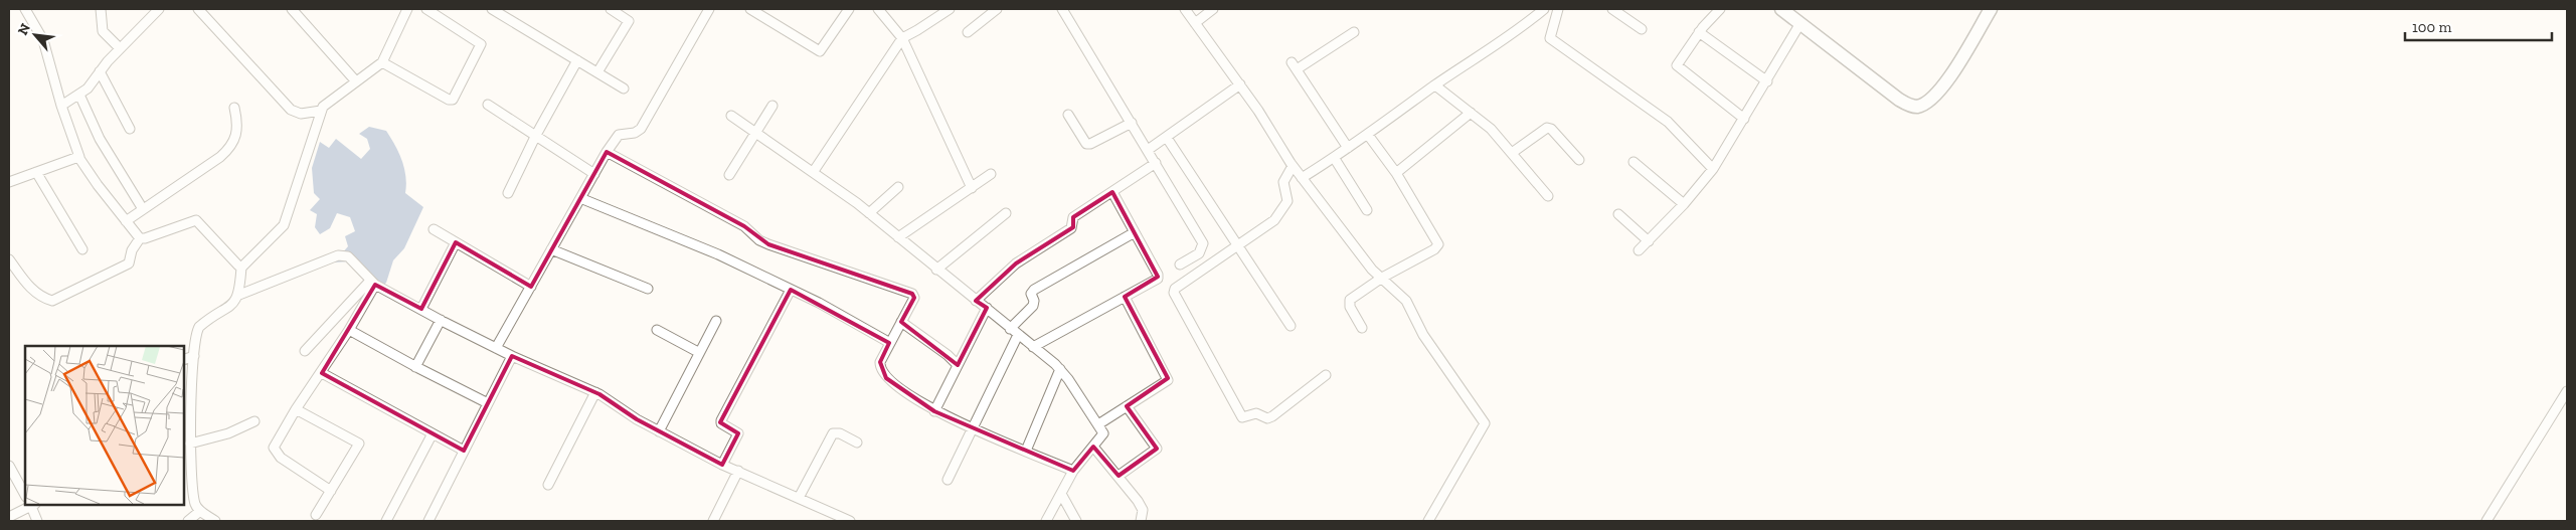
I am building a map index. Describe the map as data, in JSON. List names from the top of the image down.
{
  "scale_bar": "100 m",
  "north": "top left"
}
